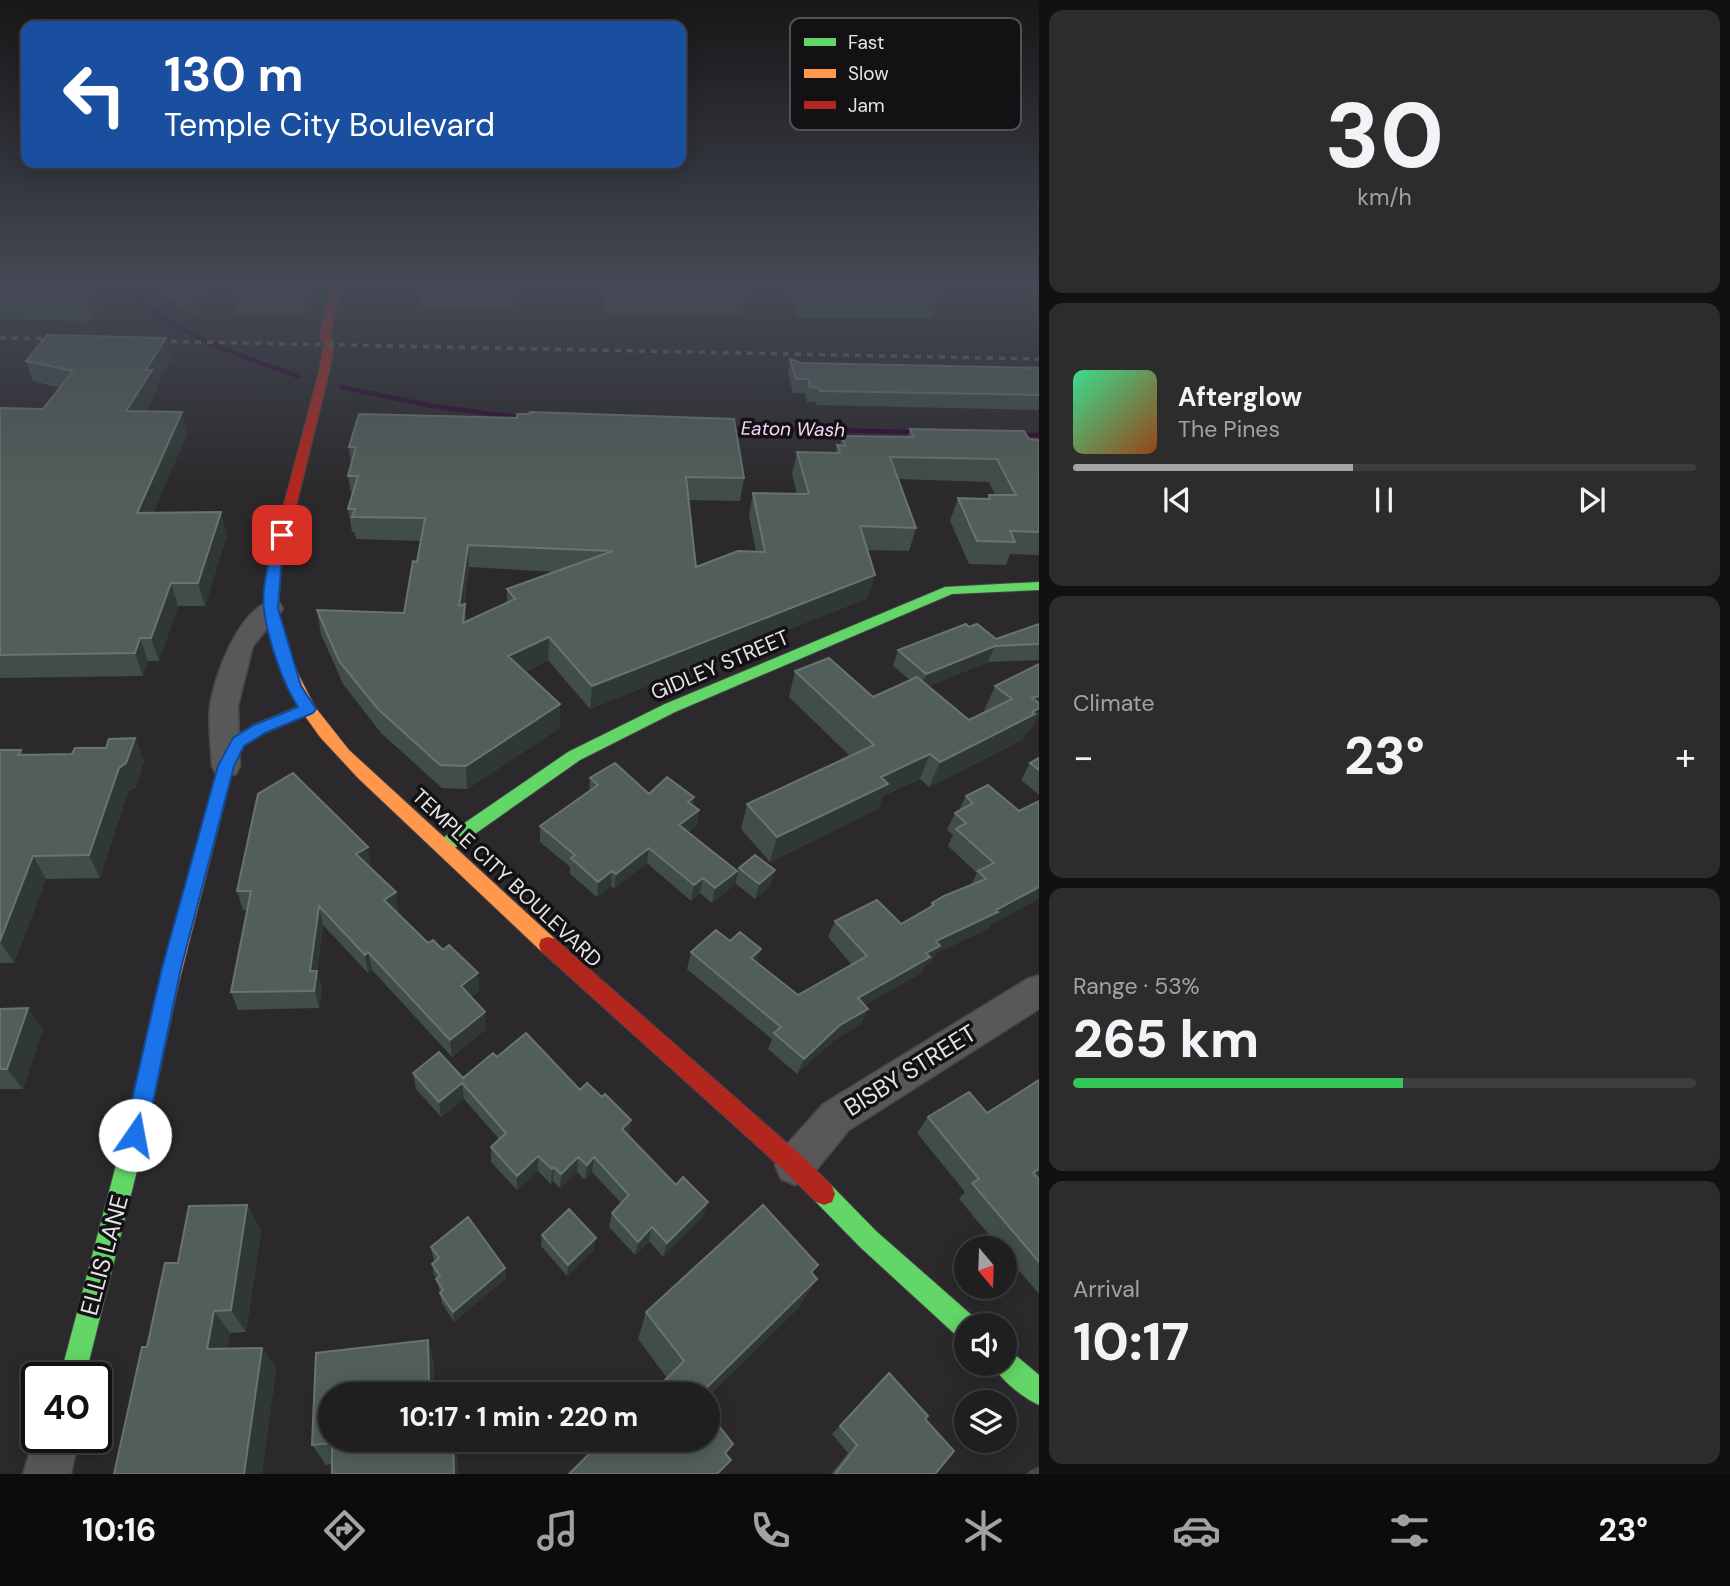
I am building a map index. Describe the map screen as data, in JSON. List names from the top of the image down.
{
  "streets": {
    "main road": ["GIDLEY STREET", "TEMPLE CITY BOULEVARD", "ELLIS LANE"],
    "street": ["BISBY STREET"]
  },
  "crossings": [
    ["GIDLEY STREET", "TEMPLE CITY BOULEVARD"],
    ["TEMPLE CITY BOULEVARD", "BISBY STREET"],
    ["TEMPLE CITY BOULEVARD", "ELLIS LANE"]
  ],
  "water": ["Eaton Wash"],
  "legend": ["Fast", "Slow", "Jam"],
  "north": "bottom",
  "page": {
    "tile": [
      ["30", "km/h"],
      "Climate",
      ["Range · 53%", "265 km"],
      ["Arrival", "10:17"]
    ],
    "turn": ["130 m", "Temple City Boulevard"],
    "song": ["Afterglow", "The Pines"],
    "heat": ["−", "23°", "+"],
    "limit": "40",
    "trip": "10:17 · 1 min · 220 m",
    "tabs": ["10:16", "23°"]
  }
}
